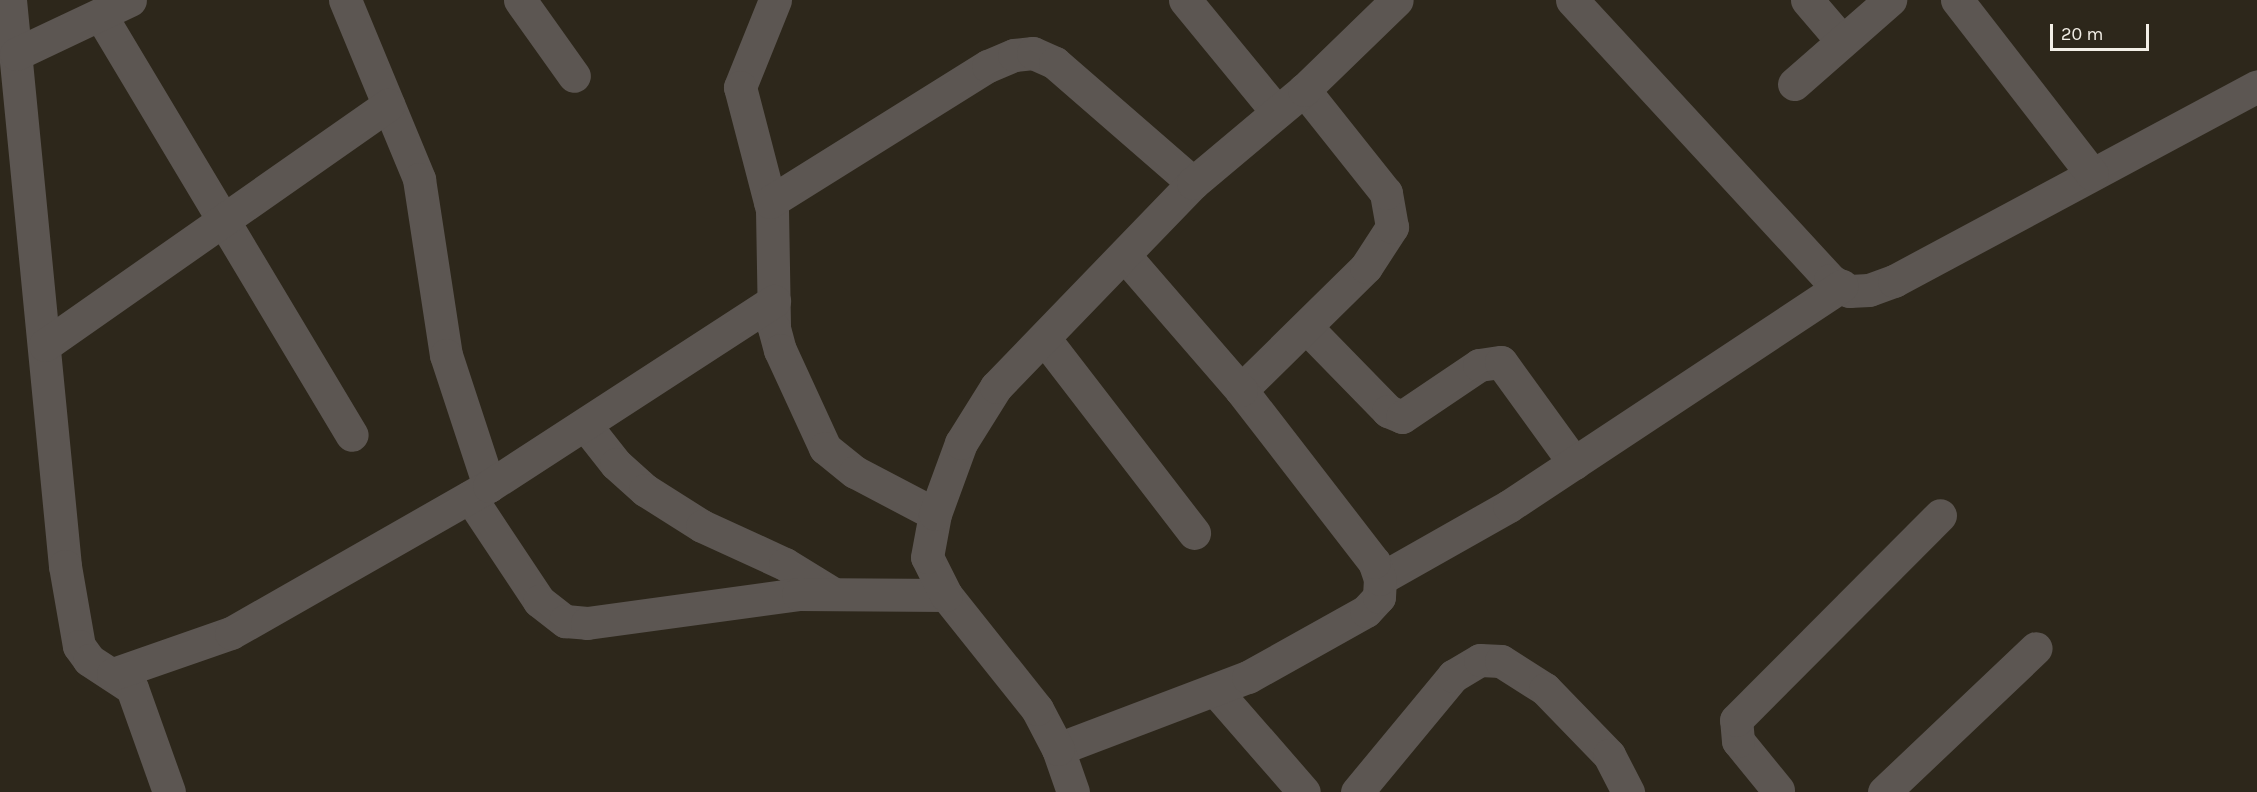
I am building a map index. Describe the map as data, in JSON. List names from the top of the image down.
{
  "scale_bar": "20 m"
}
